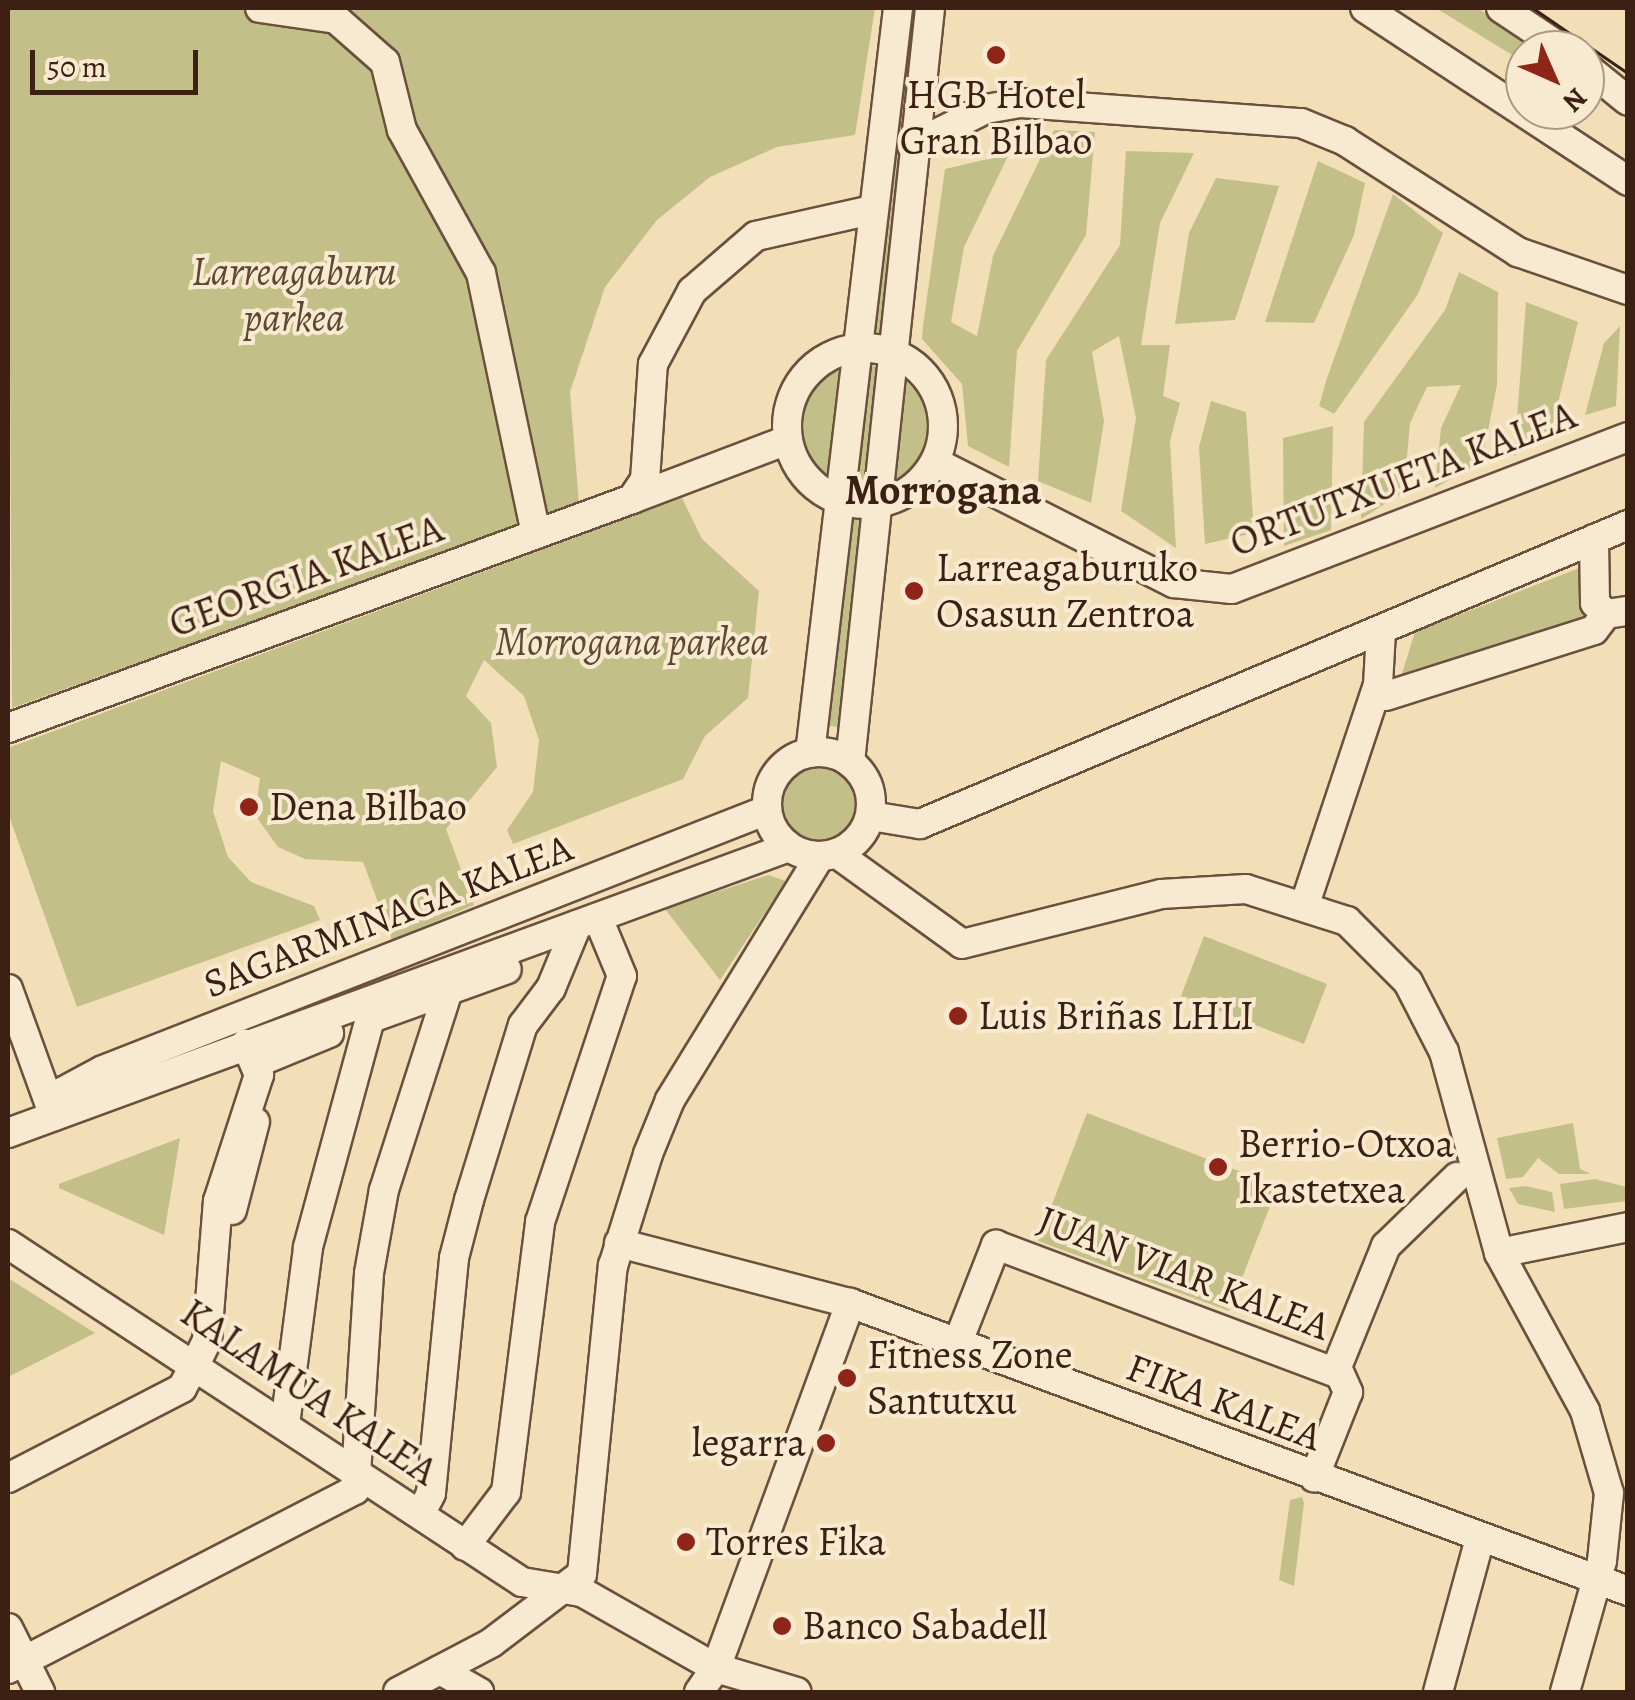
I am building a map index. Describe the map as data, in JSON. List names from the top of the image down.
{
  "streets": {
    "street": [
      "ORTUTXUETA KALEA",
      "GEORGIA KALEA",
      "SAGARMINAGA KALEA",
      "JUAN VIAR KALEA",
      "KALAMUA KALEA",
      "FIKA KALEA"
    ]
  },
  "crossings": [
    ["JUAN VIAR KALEA", "FIKA KALEA"]
  ],
  "districts": ["Morrogana"],
  "parks": ["Larreagaburu parkea", "Morrogana parkea"],
  "places": [
    "HGB Hotel Gran Bilbao",
    "Larreagaburuko Osasun Zentroa",
    "Dena Bilbao",
    "Luis Briñas LHLI",
    "Berrio-Otxoa Ikastetxea",
    "Fitness Zone Santutxu",
    "legarra",
    "Torres Fika",
    "Banco Sabadell"
  ],
  "scale_bar": "50 m",
  "north": "bottom right"
}
